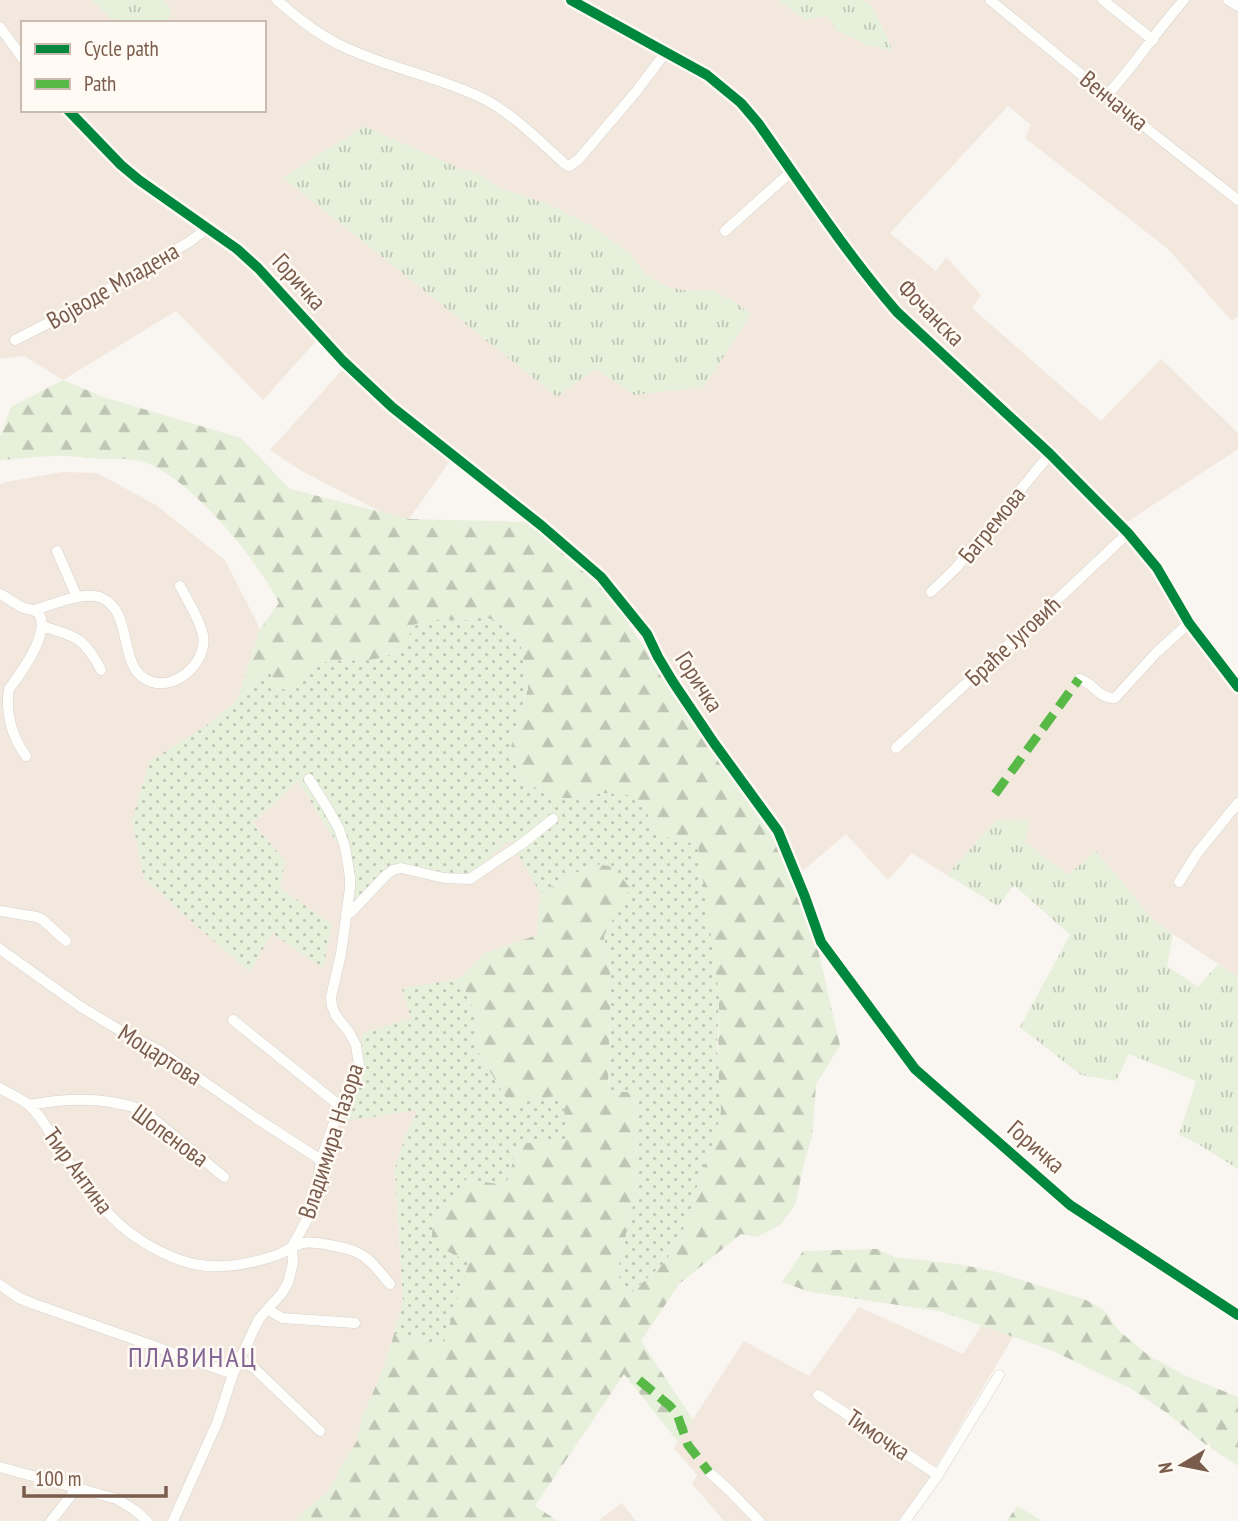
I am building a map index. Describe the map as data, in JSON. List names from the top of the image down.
{
  "streets": {
    "street": [
      "Венчачка",
      "Горичка",
      "Војводе Младена",
      "Фочанска",
      "Багремова",
      "Браће Југовић",
      "Моцартова",
      "Шопенова",
      "Владимира Назора",
      "Ћир Антина",
      "Тимочка"
    ]
  },
  "crossings": [
    ["Горичка", "Војводе Младена"],
    ["Фочанска", "Багремова"],
    ["Фочанска", "Браће Југовић"],
    ["Моцартова", "Владимира Назора"],
    ["Шопенова", "Ћир Антина"],
    ["Владимира Назора", "Ћир Антина"]
  ],
  "districts": ["ПЛАВИНАЦ"],
  "legend": ["Cycle path", "Path"],
  "scale_bar": "100 m",
  "north": "left"
}
